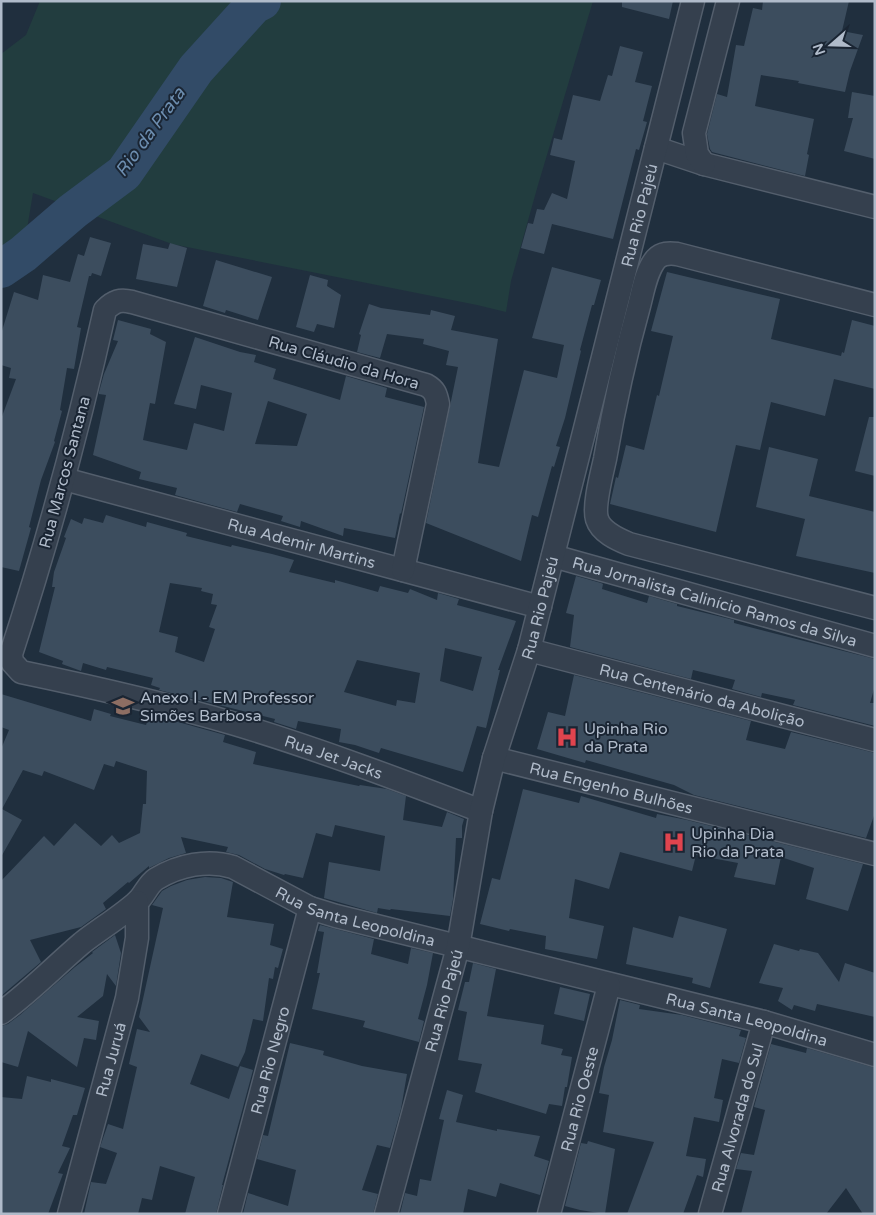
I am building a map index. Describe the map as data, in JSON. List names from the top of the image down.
{
  "streets": {
    "street": [
      "Rua Rio Pajeú",
      "Rua Cláudio da Hora",
      "Rua Marcos Santana",
      "Rua Ademir Martins",
      "Rua Jornalista Calinício Ramos da Silva",
      "Rua Centenário da Abolição",
      "Rua Jet Jacks",
      "Rua Engenho Bulhões",
      "Rua Santa Leopoldina",
      "Rua Juruá",
      "Rua Rio Negro",
      "Rua Rio Oeste",
      "Rua Alvorada do Sul"
    ]
  },
  "crossings": [
    ["Rua Rio Pajeú", "Rua Ademir Martins"],
    ["Rua Rio Pajeú", "Rua Jornalista Calinício Ramos da Silva"],
    ["Rua Rio Pajeú", "Rua Centenário da Abolição"],
    ["Rua Rio Pajeú", "Rua Jet Jacks"],
    ["Rua Rio Pajeú", "Rua Engenho Bulhões"],
    ["Rua Rio Pajeú", "Rua Santa Leopoldina"],
    ["Rua Cláudio da Hora", "Rua Marcos Santana"],
    ["Rua Cláudio da Hora", "Rua Ademir Martins"],
    ["Rua Marcos Santana", "Rua Ademir Martins"],
    ["Rua Marcos Santana", "Rua Jet Jacks"],
    ["Rua Santa Leopoldina", "Rua Juruá"],
    ["Rua Santa Leopoldina", "Rua Rio Negro"],
    ["Rua Santa Leopoldina", "Rua Rio Oeste"],
    ["Rua Santa Leopoldina", "Rua Alvorada do Sul"]
  ],
  "water": ["Rio da Prata"],
  "places": {
    "school or university": ["Anexo I - EM Professor Simões Barbosa"],
    "hospital": ["Upinha Rio da Prata", "Upinha Dia Rio da Prata"]
  },
  "north": "left"
}
